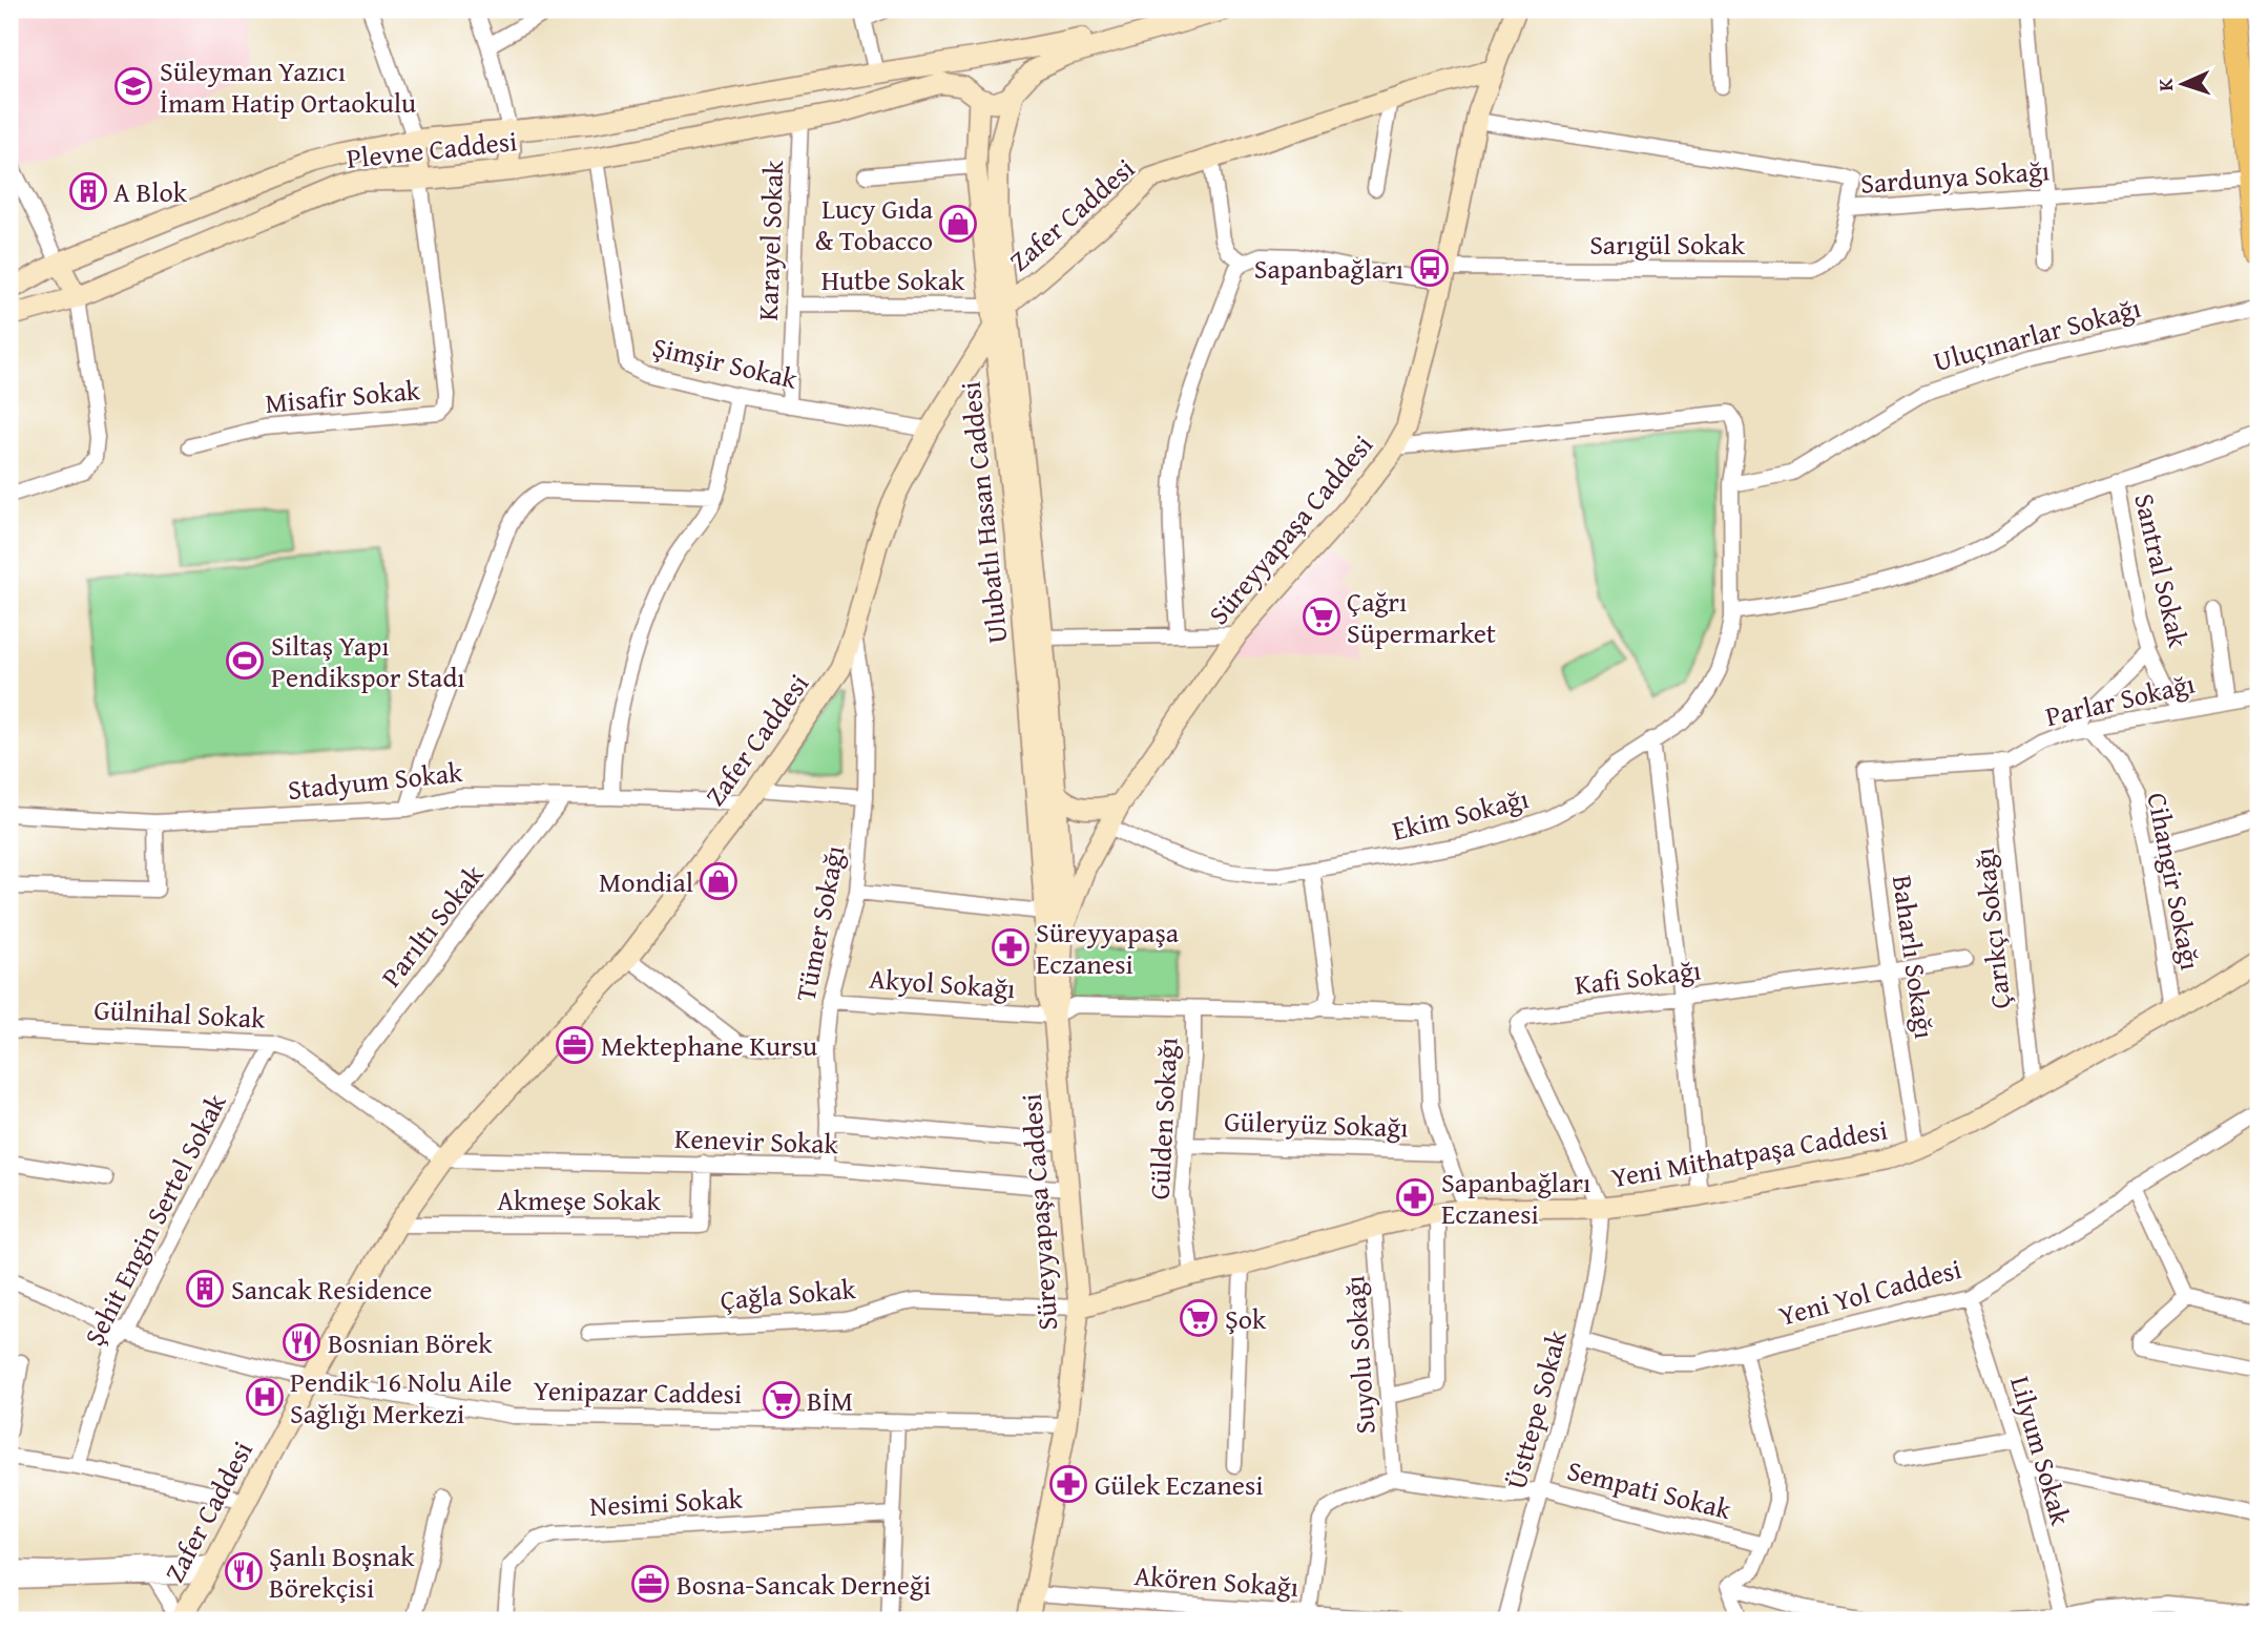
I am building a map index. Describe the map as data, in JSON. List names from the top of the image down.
{
  "streets": {
    "street": [
      "Plevne Caddesi",
      "Sardunya Sokağı",
      "Zafer Caddesi",
      "Karayel Sokak",
      "Sarıgül Sokak",
      "Hutbe Sokak",
      "Uluçınarlar Sokağı",
      "Şimşir Sokak",
      "Misafir Sokak",
      "Ulubatlı Hasan Caddesi",
      "Süreyyapaşa Caddesi",
      "Santral Sokak",
      "Parlar Sokağı",
      "Stadyum Sokak",
      "Ekim Sokağı",
      "Cihangir Sokağı",
      "Tümer Sokağı",
      "Parıltı Sokak",
      "Çarıkçı Sokağı",
      "Baharlı Sokağı",
      "Kafi Sokağı",
      "Akyol Sokağı",
      "Gülnihal Sokak",
      "Gülden Sokağı",
      "Güleryüz Sokağı",
      "Kenevir Sokak",
      "Yeni Mithatpaşa Caddesi",
      "Akmeşe Sokak",
      "Şehit Engin Sertel Sokak",
      "Yeni Yol Caddesi",
      "Çağla Sokak",
      "Suyolu Sokağı",
      "Yenipazar Caddesi",
      "Üsttepe Sokak",
      "Lilyum Sokak",
      "Sempati Sokak",
      "Nesimi Sokak",
      "Akören Sokağı"
    ]
  },
  "crossings": [
    ["Plevne Caddesi", "Karayel Sokak"],
    ["Plevne Caddesi", "Şimşir Sokak"],
    ["Plevne Caddesi", "Misafir Sokak"],
    ["Plevne Caddesi", "Ulubatlı Hasan Caddesi"],
    ["Sardunya Sokağı", "Sarıgül Sokak"],
    ["Sardunya Sokağı", "Süreyyapaşa Caddesi"],
    ["Zafer Caddesi", "Hutbe Sokak"],
    ["Zafer Caddesi", "Şimşir Sokak"],
    ["Zafer Caddesi", "Ulubatlı Hasan Caddesi"],
    ["Zafer Caddesi", "Süreyyapaşa Caddesi"],
    ["Zafer Caddesi", "Stadyum Sokak"],
    ["Zafer Caddesi", "Tümer Sokağı"],
    ["Zafer Caddesi", "Gülnihal Sokak"],
    ["Zafer Caddesi", "Kenevir Sokak"],
    ["Zafer Caddesi", "Akmeşe Sokak"],
    ["Zafer Caddesi", "Yenipazar Caddesi"],
    ["Karayel Sokak", "Hutbe Sokak"],
    ["Karayel Sokak", "Şimşir Sokak"],
    ["Sarıgül Sokak", "Süreyyapaşa Caddesi"],
    ["Hutbe Sokak", "Ulubatlı Hasan Caddesi"],
    ["Uluçınarlar Sokağı", "Ekim Sokağı"],
    ["Ulubatlı Hasan Caddesi", "Süreyyapaşa Caddesi"],
    ["Süreyyapaşa Caddesi", "Ekim Sokağı"],
    ["Süreyyapaşa Caddesi", "Akyol Sokağı"],
    ["Süreyyapaşa Caddesi", "Kenevir Sokak"],
    ["Süreyyapaşa Caddesi", "Yeni Mithatpaşa Caddesi"],
    ["Süreyyapaşa Caddesi", "Çağla Sokak"],
    ["Süreyyapaşa Caddesi", "Yenipazar Caddesi"],
    ["Süreyyapaşa Caddesi", "Akören Sokağı"],
    ["Santral Sokak", "Parlar Sokağı"],
    ["Parlar Sokağı", "Cihangir Sokağı"],
    ["Parlar Sokağı", "Çarıkçı Sokağı"],
    ["Parlar Sokağı", "Baharlı Sokağı"],
    ["Stadyum Sokak", "Parıltı Sokak"],
    ["Cihangir Sokağı", "Yeni Mithatpaşa Caddesi"],
    ["Tümer Sokağı", "Akyol Sokağı"],
    ["Tümer Sokağı", "Kenevir Sokak"],
    ["Parıltı Sokak", "Gülnihal Sokak"],
    ["Çarıkçı Sokağı", "Yeni Mithatpaşa Caddesi"],
    ["Baharlı Sokağı", "Kafi Sokağı"],
    ["Baharlı Sokağı", "Yeni Mithatpaşa Caddesi"],
    ["Kafi Sokağı", "Yeni Mithatpaşa Caddesi"],
    ["Kafi Sokağı", "Üsttepe Sokak"],
    ["Gülnihal Sokak", "Kenevir Sokak"],
    ["Gülnihal Sokak", "Şehit Engin Sertel Sokak"],
    ["Gülden Sokağı", "Güleryüz Sokağı"],
    ["Gülden Sokağı", "Yeni Mithatpaşa Caddesi"],
    ["Kenevir Sokak", "Akmeşe Sokak"],
    ["Yeni Mithatpaşa Caddesi", "Çağla Sokak"],
    ["Yeni Mithatpaşa Caddesi", "Suyolu Sokağı"],
    ["Yeni Mithatpaşa Caddesi", "Üsttepe Sokak"],
    ["Şehit Engin Sertel Sokak", "Yenipazar Caddesi"],
    ["Yeni Yol Caddesi", "Üsttepe Sokak"],
    ["Yeni Yol Caddesi", "Lilyum Sokak"],
    ["Suyolu Sokağı", "Sempati Sokak"],
    ["Üsttepe Sokak", "Sempati Sokak"],
    ["Sempati Sokak", "Akören Sokağı"]
  ],
  "places": {
    "school or university": ["Süleyman Yazıcı İmam Hatip Ortaokulu"],
    "building": ["A Blok", "Sancak Residence"],
    "shop": ["Lucy Gıda & Tobacco", "Mondial"],
    "bus stop": ["Sapanbağları"],
    "supermarket": ["Çağrı Süpermarket", "Şok", "BİM"],
    "sports": ["Siltaş Yapı Pendikspor Stadı"],
    "pharmacy": ["Süreyyapaşa Eczanesi", "Sapanbağları Eczanesi", "Gülek Eczanesi"],
    "office": ["Mektephane Kursu", "Bosna-Sancak Derneği"],
    "restaurant": ["Bosnian Börek", "Şanlı Boşnak Börekçisi"],
    "hospital": ["Pendik 16 Nolu Aile Sağlığı Merkezi"]
  },
  "north": "left"
}
